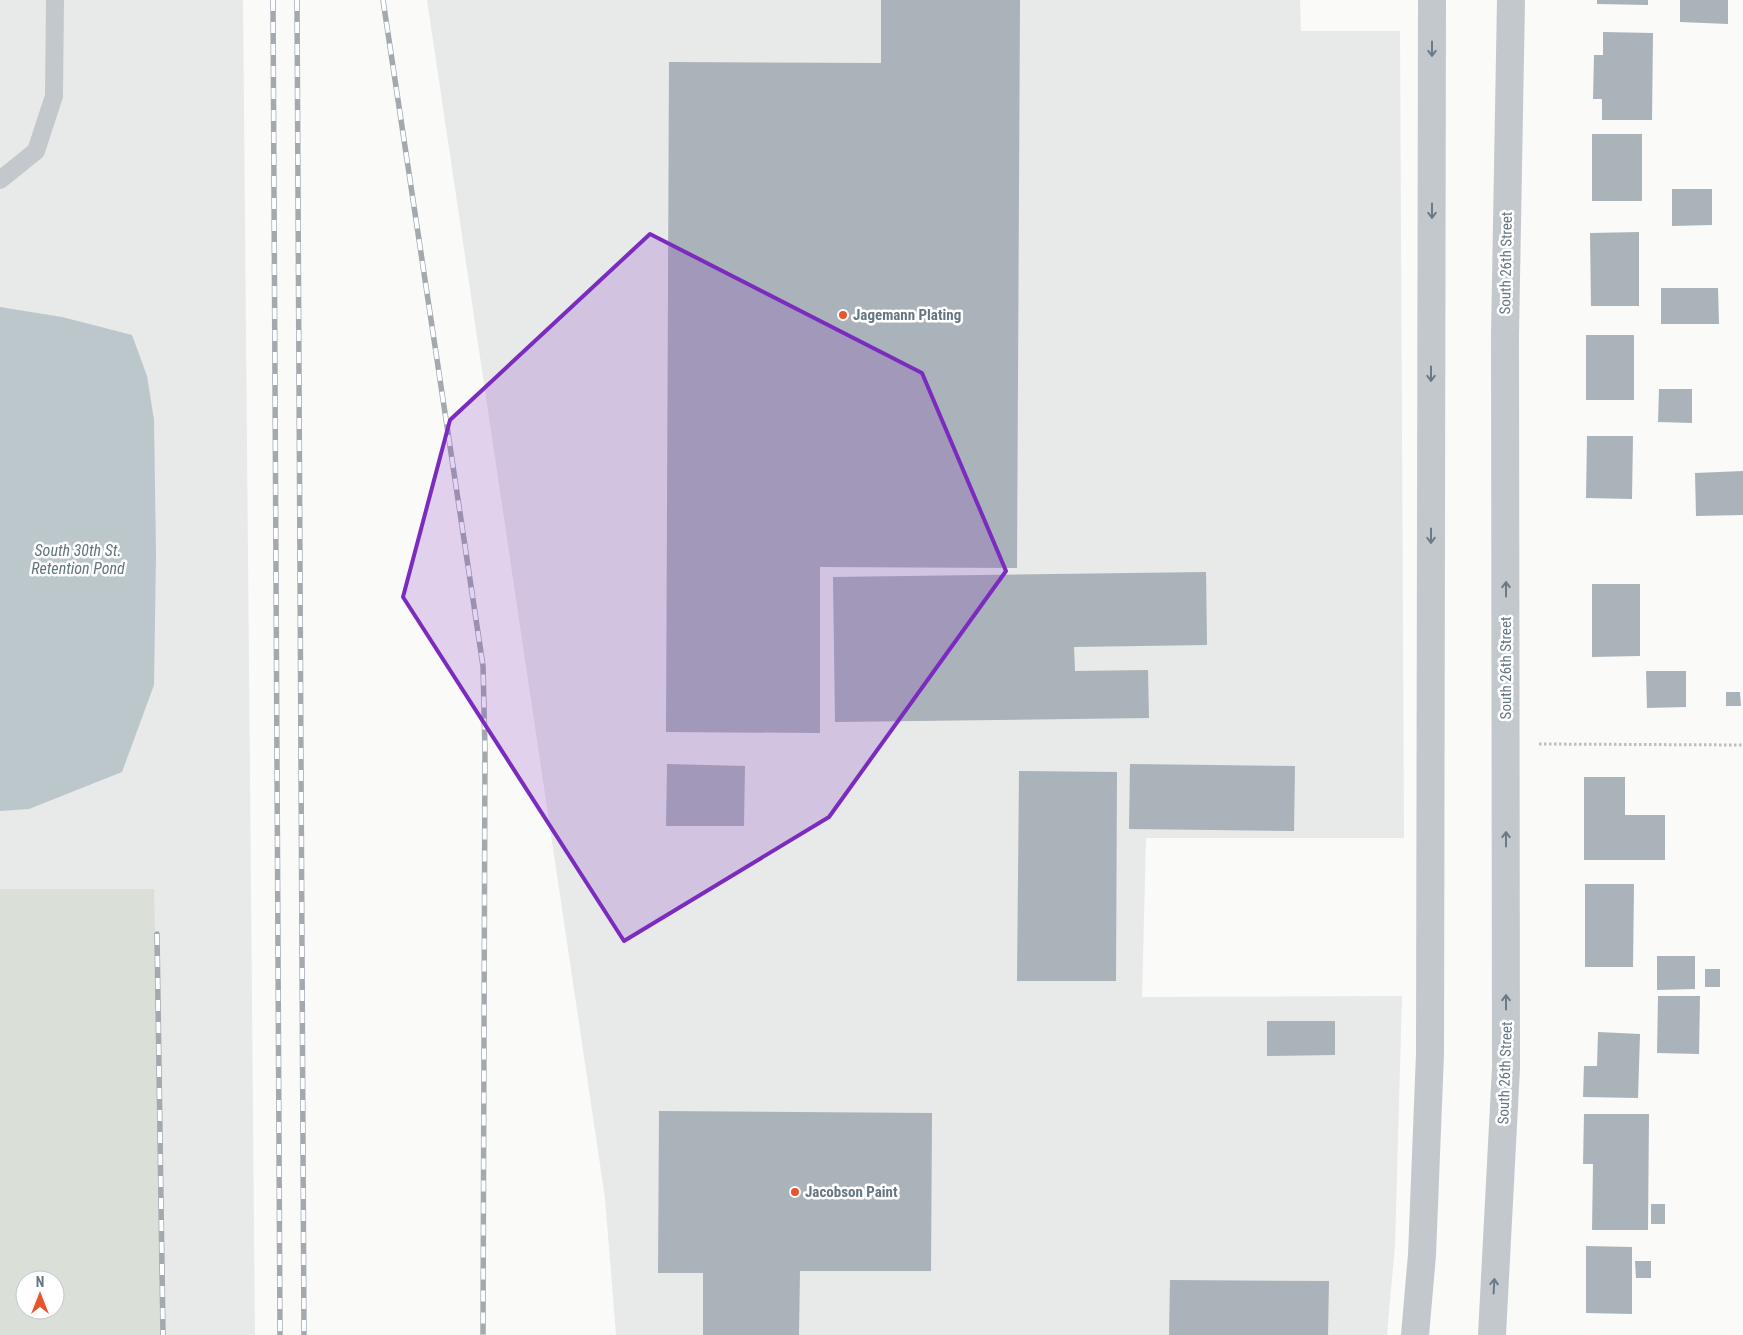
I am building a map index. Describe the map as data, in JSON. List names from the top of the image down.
{
  "streets": {
    "street": ["South 26th Street"]
  },
  "water": ["South 30th St. Retention Pond"],
  "places": ["Jagemann Plating", "Jacobson Paint"],
  "north": "top"
}
